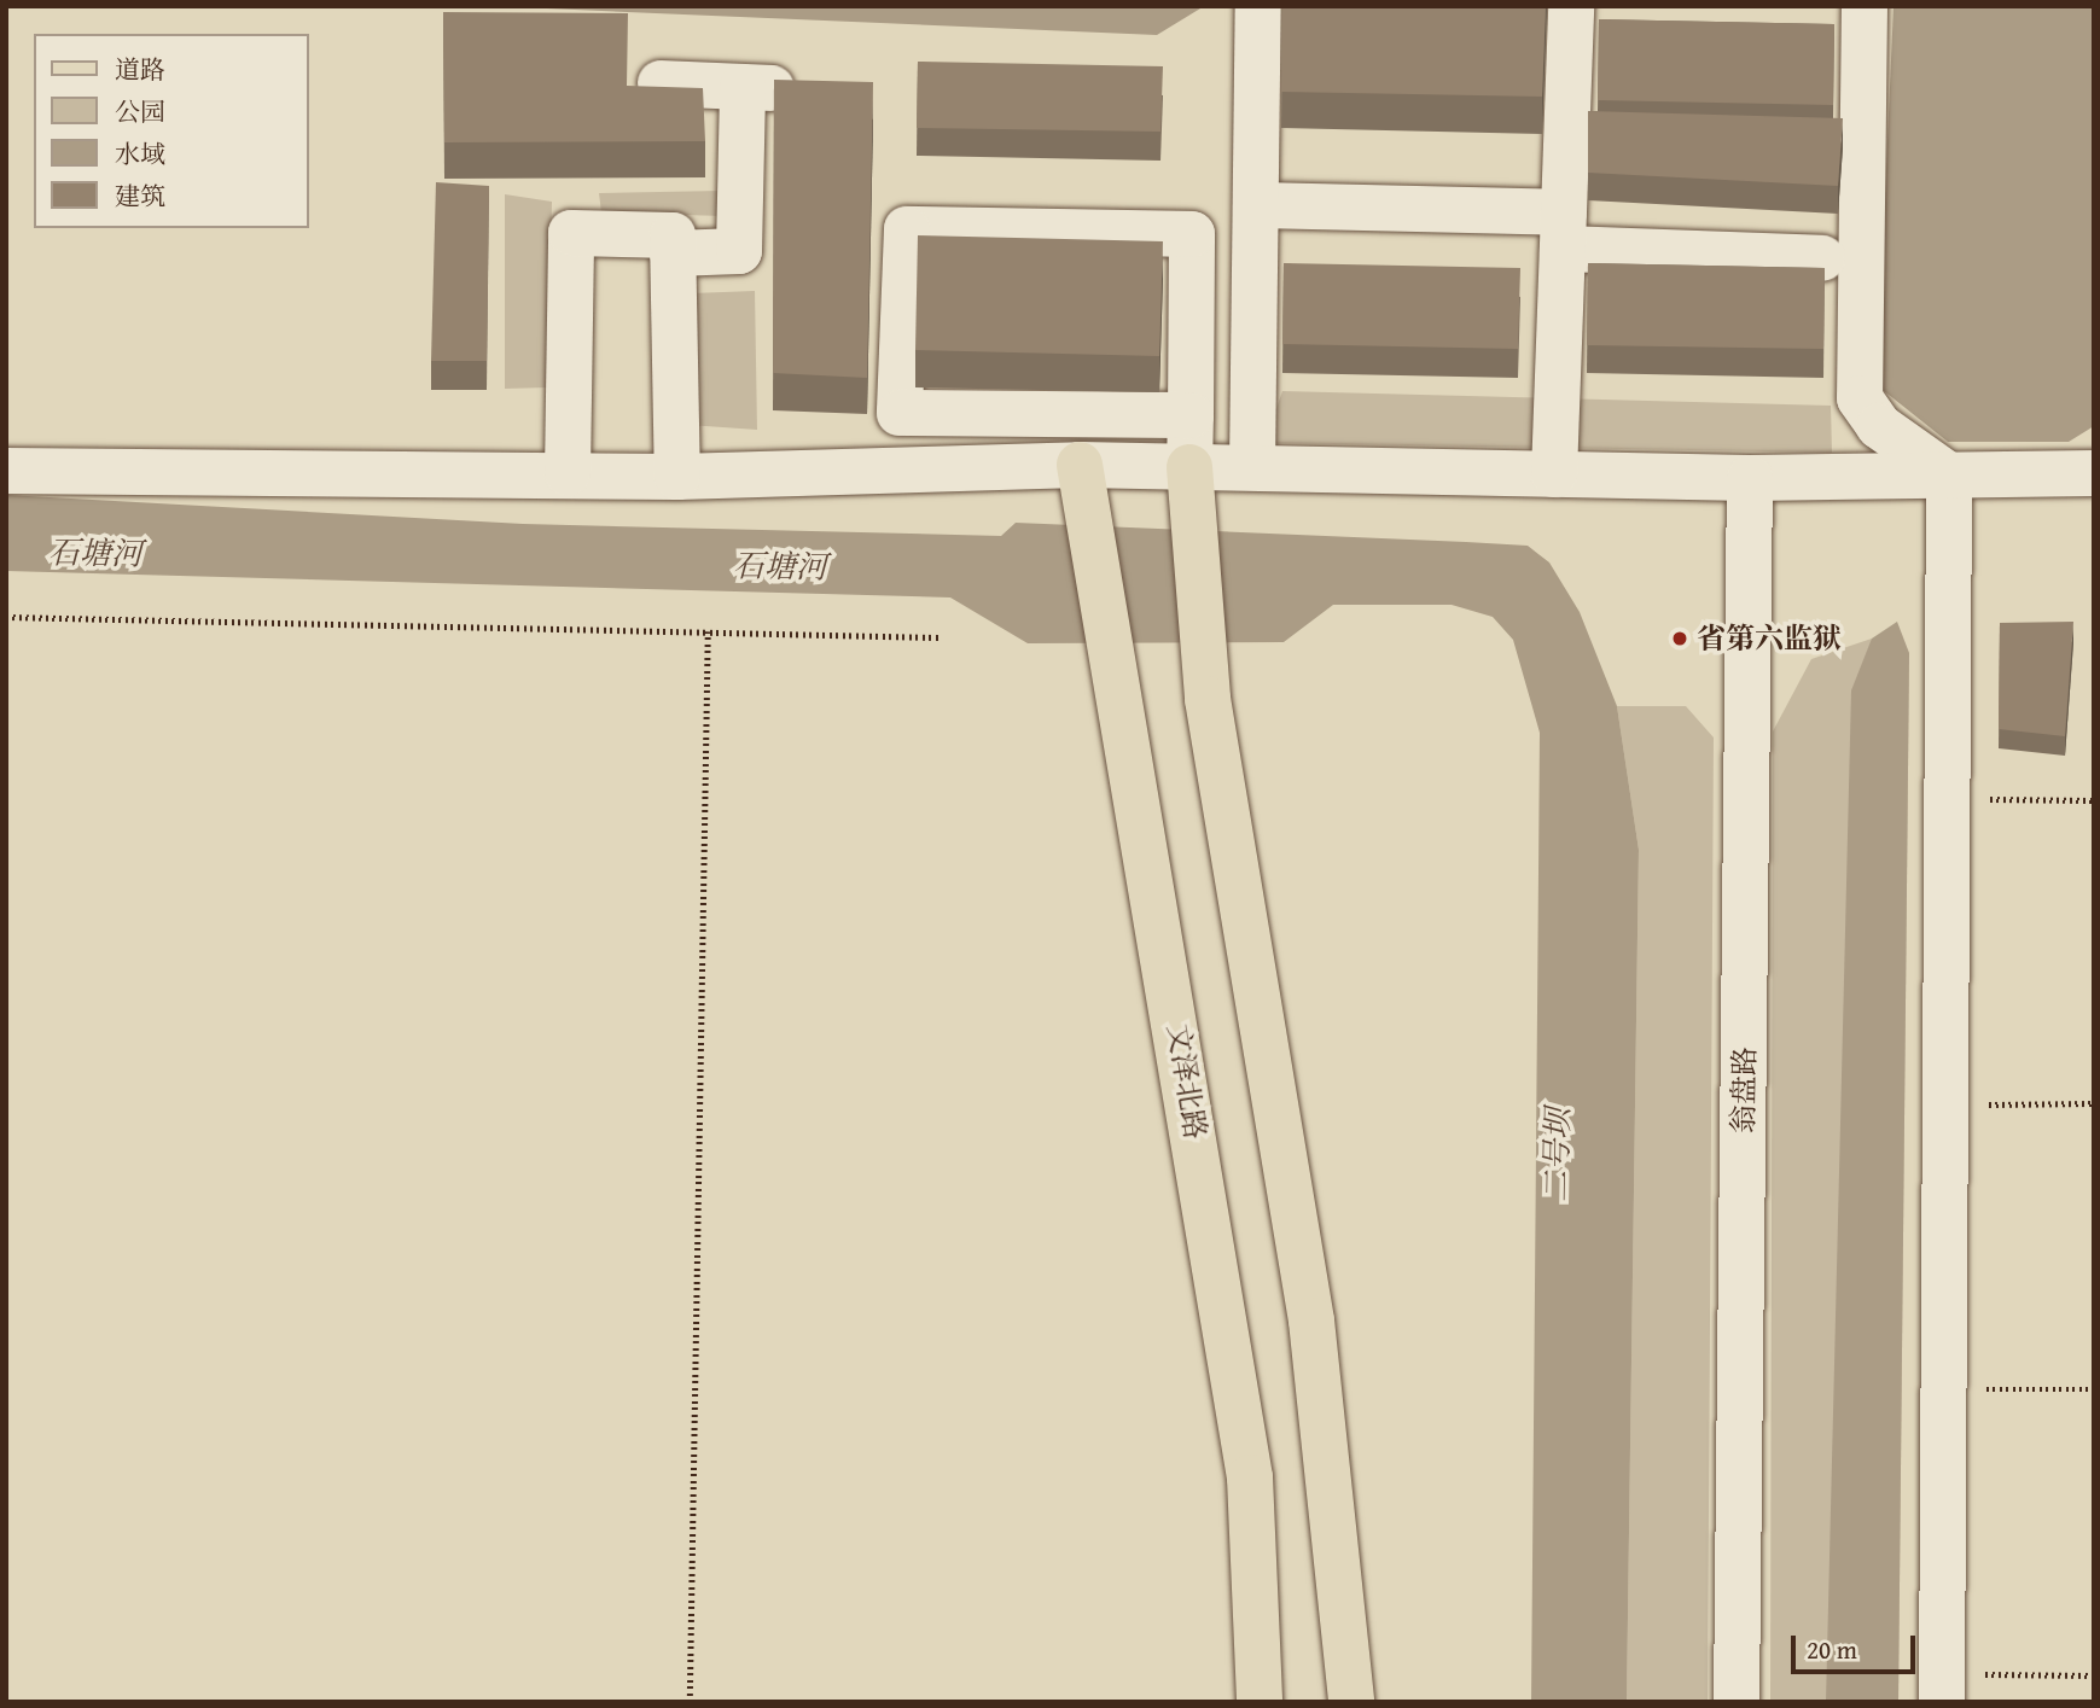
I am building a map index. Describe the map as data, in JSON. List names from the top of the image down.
{
  "streets": {
    "main road": ["文泽北路"],
    "street": ["翁盘路"]
  },
  "water": ["石塘河", "二号坝"],
  "places": ["省第六监狱"],
  "legend": [
    "道路",
    "公园",
    "水域",
    "建筑"
  ],
  "scale_bar": "20 m"
}
